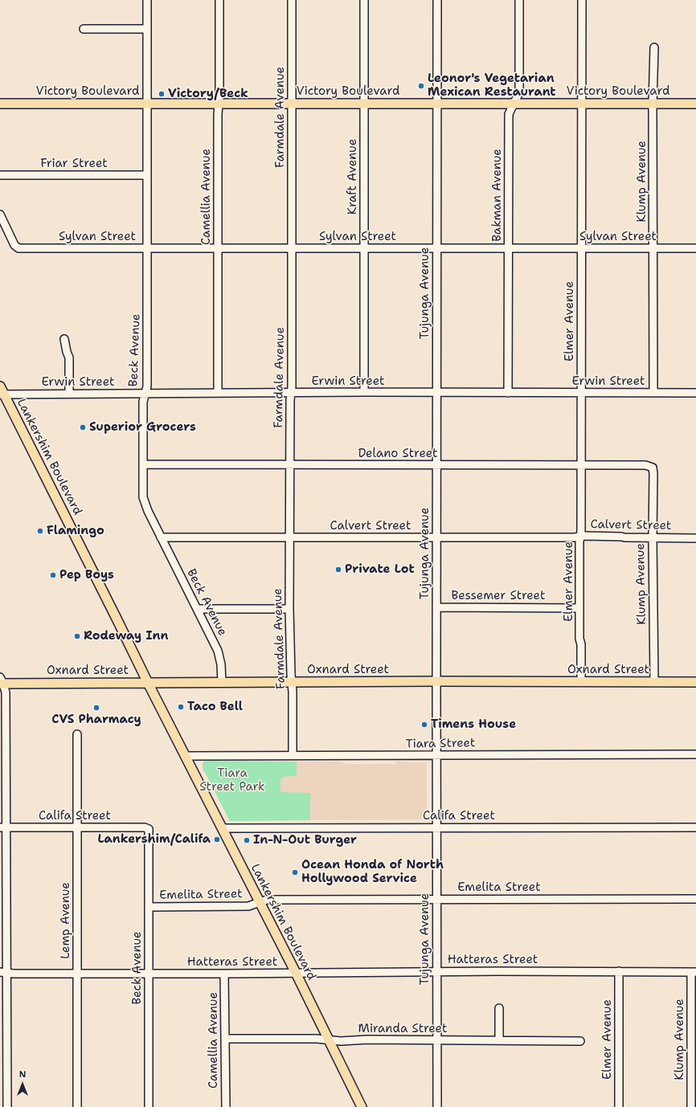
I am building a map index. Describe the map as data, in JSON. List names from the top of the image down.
{
  "streets": {
    "main road": ["Victory Boulevard", "Lankershim Boulevard", "Oxnard Street"],
    "street": [
      "Farmdale Avenue",
      "Friar Street",
      "Kraft Avenue",
      "Klump Avenue",
      "Bakman Avenue",
      "Camellia Avenue",
      "Sylvan Street",
      "Tujunga Avenue",
      "Elmer Avenue",
      "Beck Avenue",
      "Erwin Street",
      "Delano Street",
      "Calvert Street",
      "Bessemer Street",
      "Tiara Street",
      "Califa Street",
      "Emelita Street",
      "Lemp Avenue",
      "Hatteras Street",
      "Miranda Street"
    ]
  },
  "crossings": [
    ["Victory Boulevard", "Farmdale Avenue"],
    ["Victory Boulevard", "Kraft Avenue"],
    ["Victory Boulevard", "Klump Avenue"],
    ["Victory Boulevard", "Bakman Avenue"],
    ["Victory Boulevard", "Camellia Avenue"],
    ["Victory Boulevard", "Tujunga Avenue"],
    ["Victory Boulevard", "Elmer Avenue"],
    ["Victory Boulevard", "Beck Avenue"],
    ["Farmdale Avenue", "Sylvan Street"],
    ["Farmdale Avenue", "Erwin Street"],
    ["Farmdale Avenue", "Delano Street"],
    ["Farmdale Avenue", "Calvert Street"],
    ["Farmdale Avenue", "Oxnard Street"],
    ["Farmdale Avenue", "Tiara Street"],
    ["Friar Street", "Beck Avenue"],
    ["Kraft Avenue", "Sylvan Street"],
    ["Kraft Avenue", "Erwin Street"],
    ["Klump Avenue", "Sylvan Street"],
    ["Klump Avenue", "Erwin Street"],
    ["Klump Avenue", "Delano Street"],
    ["Klump Avenue", "Calvert Street"],
    ["Klump Avenue", "Oxnard Street"],
    ["Klump Avenue", "Hatteras Street"],
    ["Bakman Avenue", "Sylvan Street"],
    ["Bakman Avenue", "Erwin Street"],
    ["Camellia Avenue", "Sylvan Street"],
    ["Camellia Avenue", "Erwin Street"],
    ["Camellia Avenue", "Hatteras Street"],
    ["Camellia Avenue", "Miranda Street"],
    ["Sylvan Street", "Tujunga Avenue"],
    ["Sylvan Street", "Elmer Avenue"],
    ["Sylvan Street", "Beck Avenue"],
    ["Tujunga Avenue", "Erwin Street"],
    ["Tujunga Avenue", "Delano Street"],
    ["Tujunga Avenue", "Calvert Street"],
    ["Tujunga Avenue", "Bessemer Street"],
    ["Tujunga Avenue", "Oxnard Street"],
    ["Tujunga Avenue", "Tiara Street"],
    ["Tujunga Avenue", "Califa Street"],
    ["Tujunga Avenue", "Emelita Street"],
    ["Tujunga Avenue", "Hatteras Street"],
    ["Tujunga Avenue", "Miranda Street"],
    ["Elmer Avenue", "Erwin Street"],
    ["Elmer Avenue", "Delano Street"],
    ["Elmer Avenue", "Calvert Street"],
    ["Elmer Avenue", "Bessemer Street"],
    ["Elmer Avenue", "Oxnard Street"],
    ["Elmer Avenue", "Hatteras Street"],
    ["Beck Avenue", "Erwin Street"],
    ["Beck Avenue", "Delano Street"],
    ["Beck Avenue", "Calvert Street"],
    ["Beck Avenue", "Oxnard Street"],
    ["Beck Avenue", "Califa Street"],
    ["Beck Avenue", "Emelita Street"],
    ["Beck Avenue", "Hatteras Street"],
    ["Erwin Street", "Lankershim Boulevard"],
    ["Lankershim Boulevard", "Oxnard Street"],
    ["Lankershim Boulevard", "Tiara Street"],
    ["Lankershim Boulevard", "Califa Street"],
    ["Lankershim Boulevard", "Emelita Street"],
    ["Lankershim Boulevard", "Hatteras Street"],
    ["Lankershim Boulevard", "Miranda Street"],
    ["Califa Street", "Lemp Avenue"],
    ["Lemp Avenue", "Hatteras Street"]
  ],
  "parks": ["Tiara Street Park"],
  "places": [
    "Leonor's Vegetarian Mexican Restaurant",
    "Victory/Beck",
    "Superior Grocers",
    "Flamingo",
    "Private Lot",
    "Pep Boys",
    "Rodeway Inn",
    "Taco Bell",
    "CVS Pharmacy",
    "Timens House",
    "Lankershim/Califa",
    "In-N-Out Burger",
    "Ocean Honda of North Hollywood Service"
  ],
  "north": "top"
}
